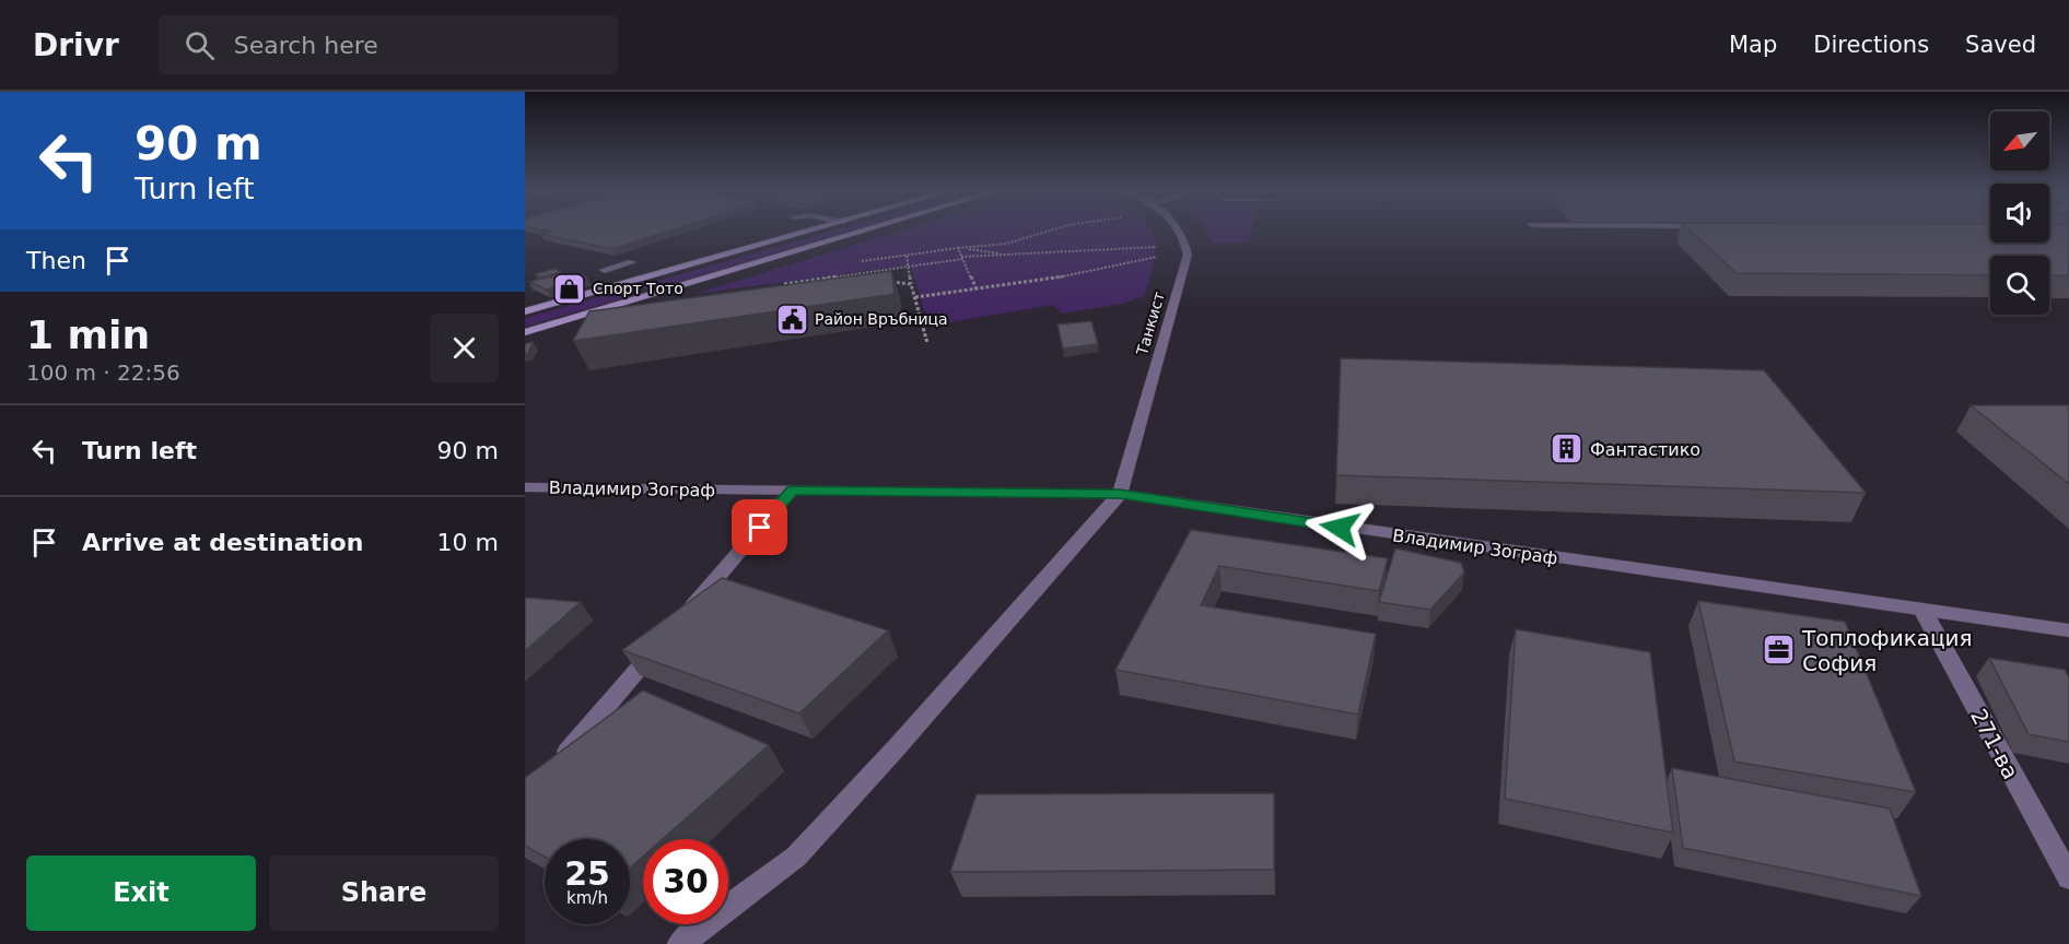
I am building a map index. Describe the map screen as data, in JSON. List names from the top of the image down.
{
  "streets": {
    "street": ["Танкист", "Владимир Зограф", "271-ва"]
  },
  "crossings": [
    ["Танкист", "Владимир Зограф"],
    ["Владимир Зограф", "271-ва"]
  ],
  "places": {
    "shop": ["Спорт Тото"],
    "public building": ["Район Връбница"],
    "building": ["Фантастико"],
    "office": ["Топлофикация София"]
  },
  "north": "bottom left",
  "page": {
    "header": "Drivr",
    "search": "Search here",
    "nav": ["Map", "Directions", "Saved"],
    "turn": ["90 m", "Turn left"],
    "then": "Then",
    "heading": ["1 min", "100 m · 22:56"],
    "list": [
      {
        "name": "Turn left",
        "value": "90 m"
      },
      {
        "name": "Arrive at destination",
        "value": "10 m"
      }
    ],
    "speed": "25 km/h",
    "limit": "30",
    "buttons": ["Exit", "Share"]
  }
}
